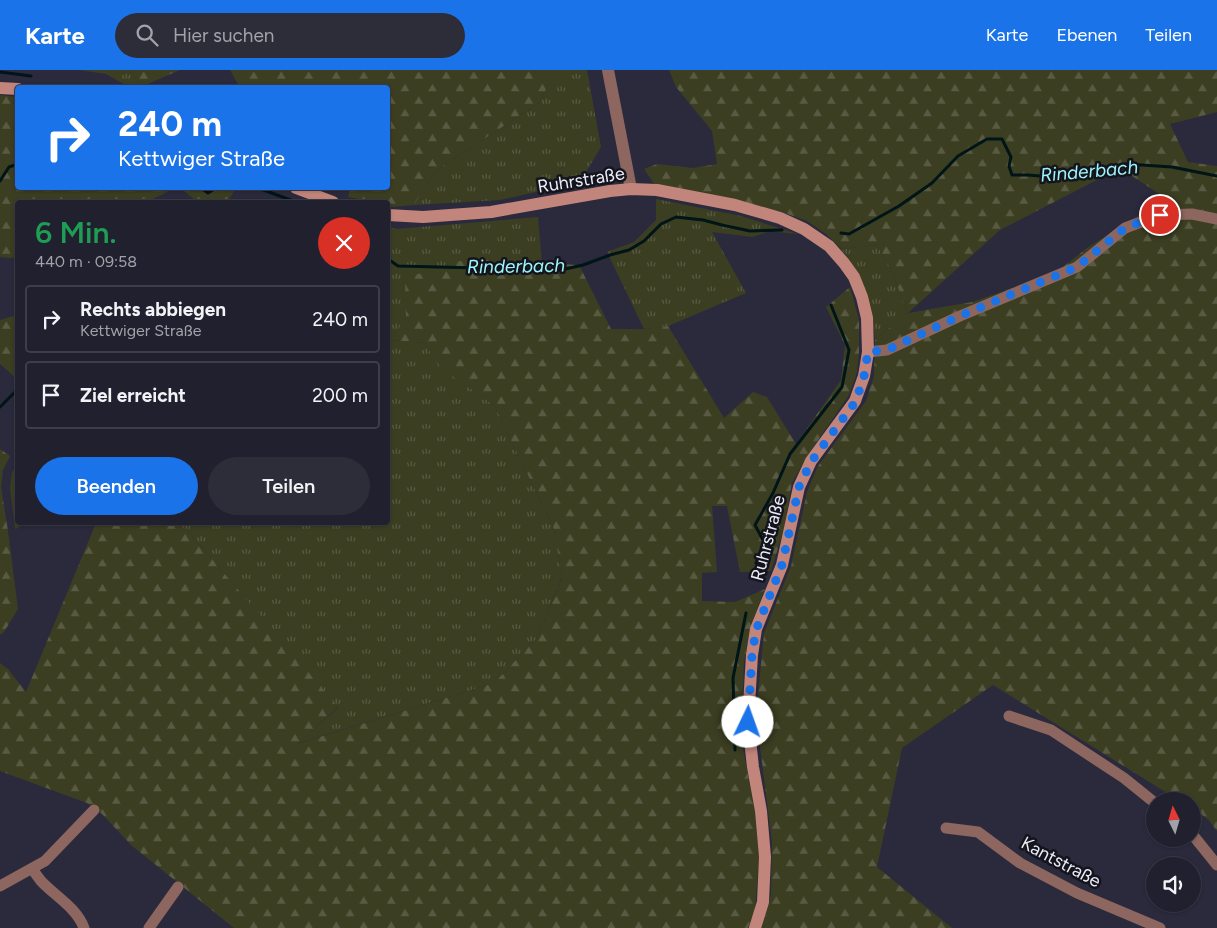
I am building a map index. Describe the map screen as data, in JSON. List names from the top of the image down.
{
  "streets": {
    "main road": ["Ruhrstraße"],
    "street": ["Kantstraße"]
  },
  "water": ["Rinderbach"],
  "north": "top",
  "page": {
    "header": "Karte",
    "search": "Hier suchen",
    "nav": ["Karte", "Ebenen", "Teilen"],
    "turn": ["240 m", "Kettwiger Straße"],
    "heading": ["6 Min.", "440 m · 09:58"],
    "list": [
      {
        "name": "Rechts abbiegen",
        "note": "Kettwiger Straße",
        "value": "240 m"
      },
      {
        "name": "Ziel erreicht",
        "value": "200 m"
      }
    ],
    "buttons": ["Beenden", "Teilen"]
  }
}
